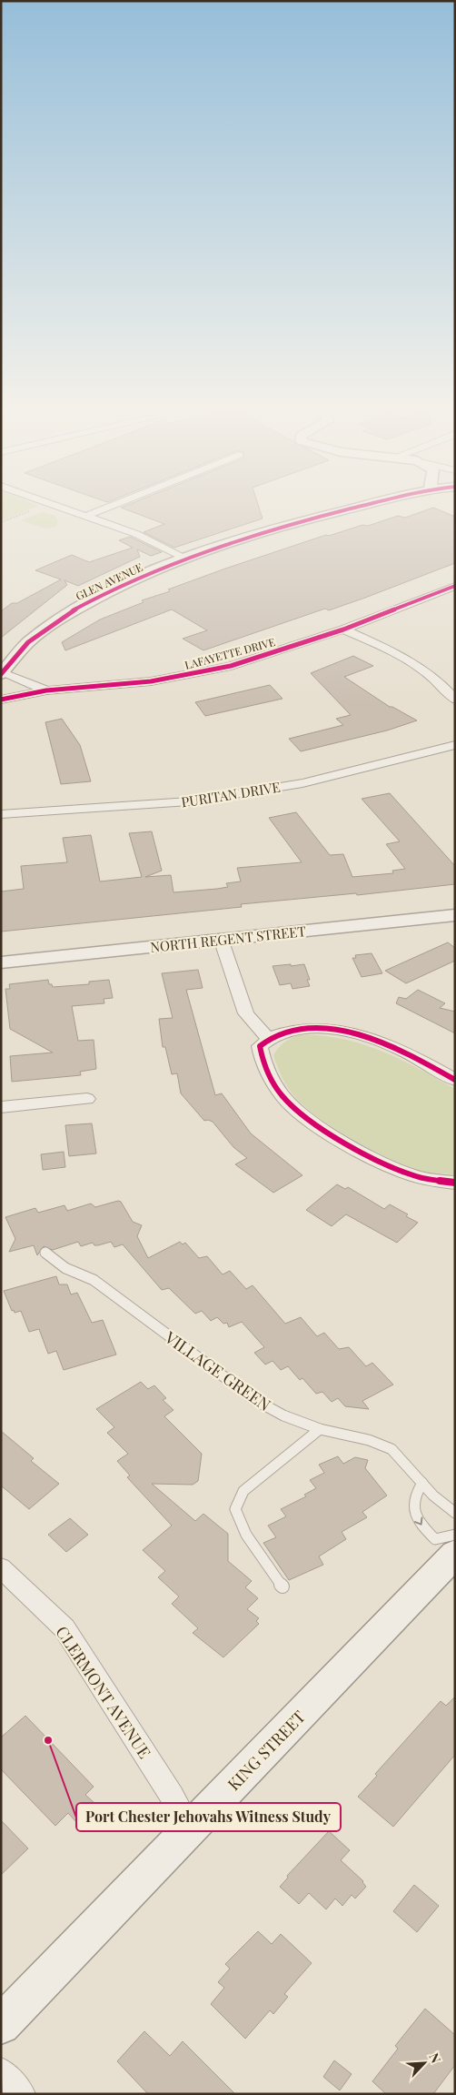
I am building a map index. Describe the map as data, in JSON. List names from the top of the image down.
{
  "streets": {
    "main road": ["KING STREET"],
    "street": [
      "GLEN AVENUE",
      "LAFAYETTE DRIVE",
      "PURITAN DRIVE",
      "NORTH REGENT STREET",
      "CLERMONT AVENUE"
    ],
    "lane": ["VILLAGE GREEN"]
  },
  "crossings": [
    ["GLEN AVENUE", "LAFAYETTE DRIVE"],
    ["CLERMONT AVENUE", "KING STREET"]
  ],
  "places": ["Port Chester Jehovahs Witness Study"],
  "north": "top right"
}
